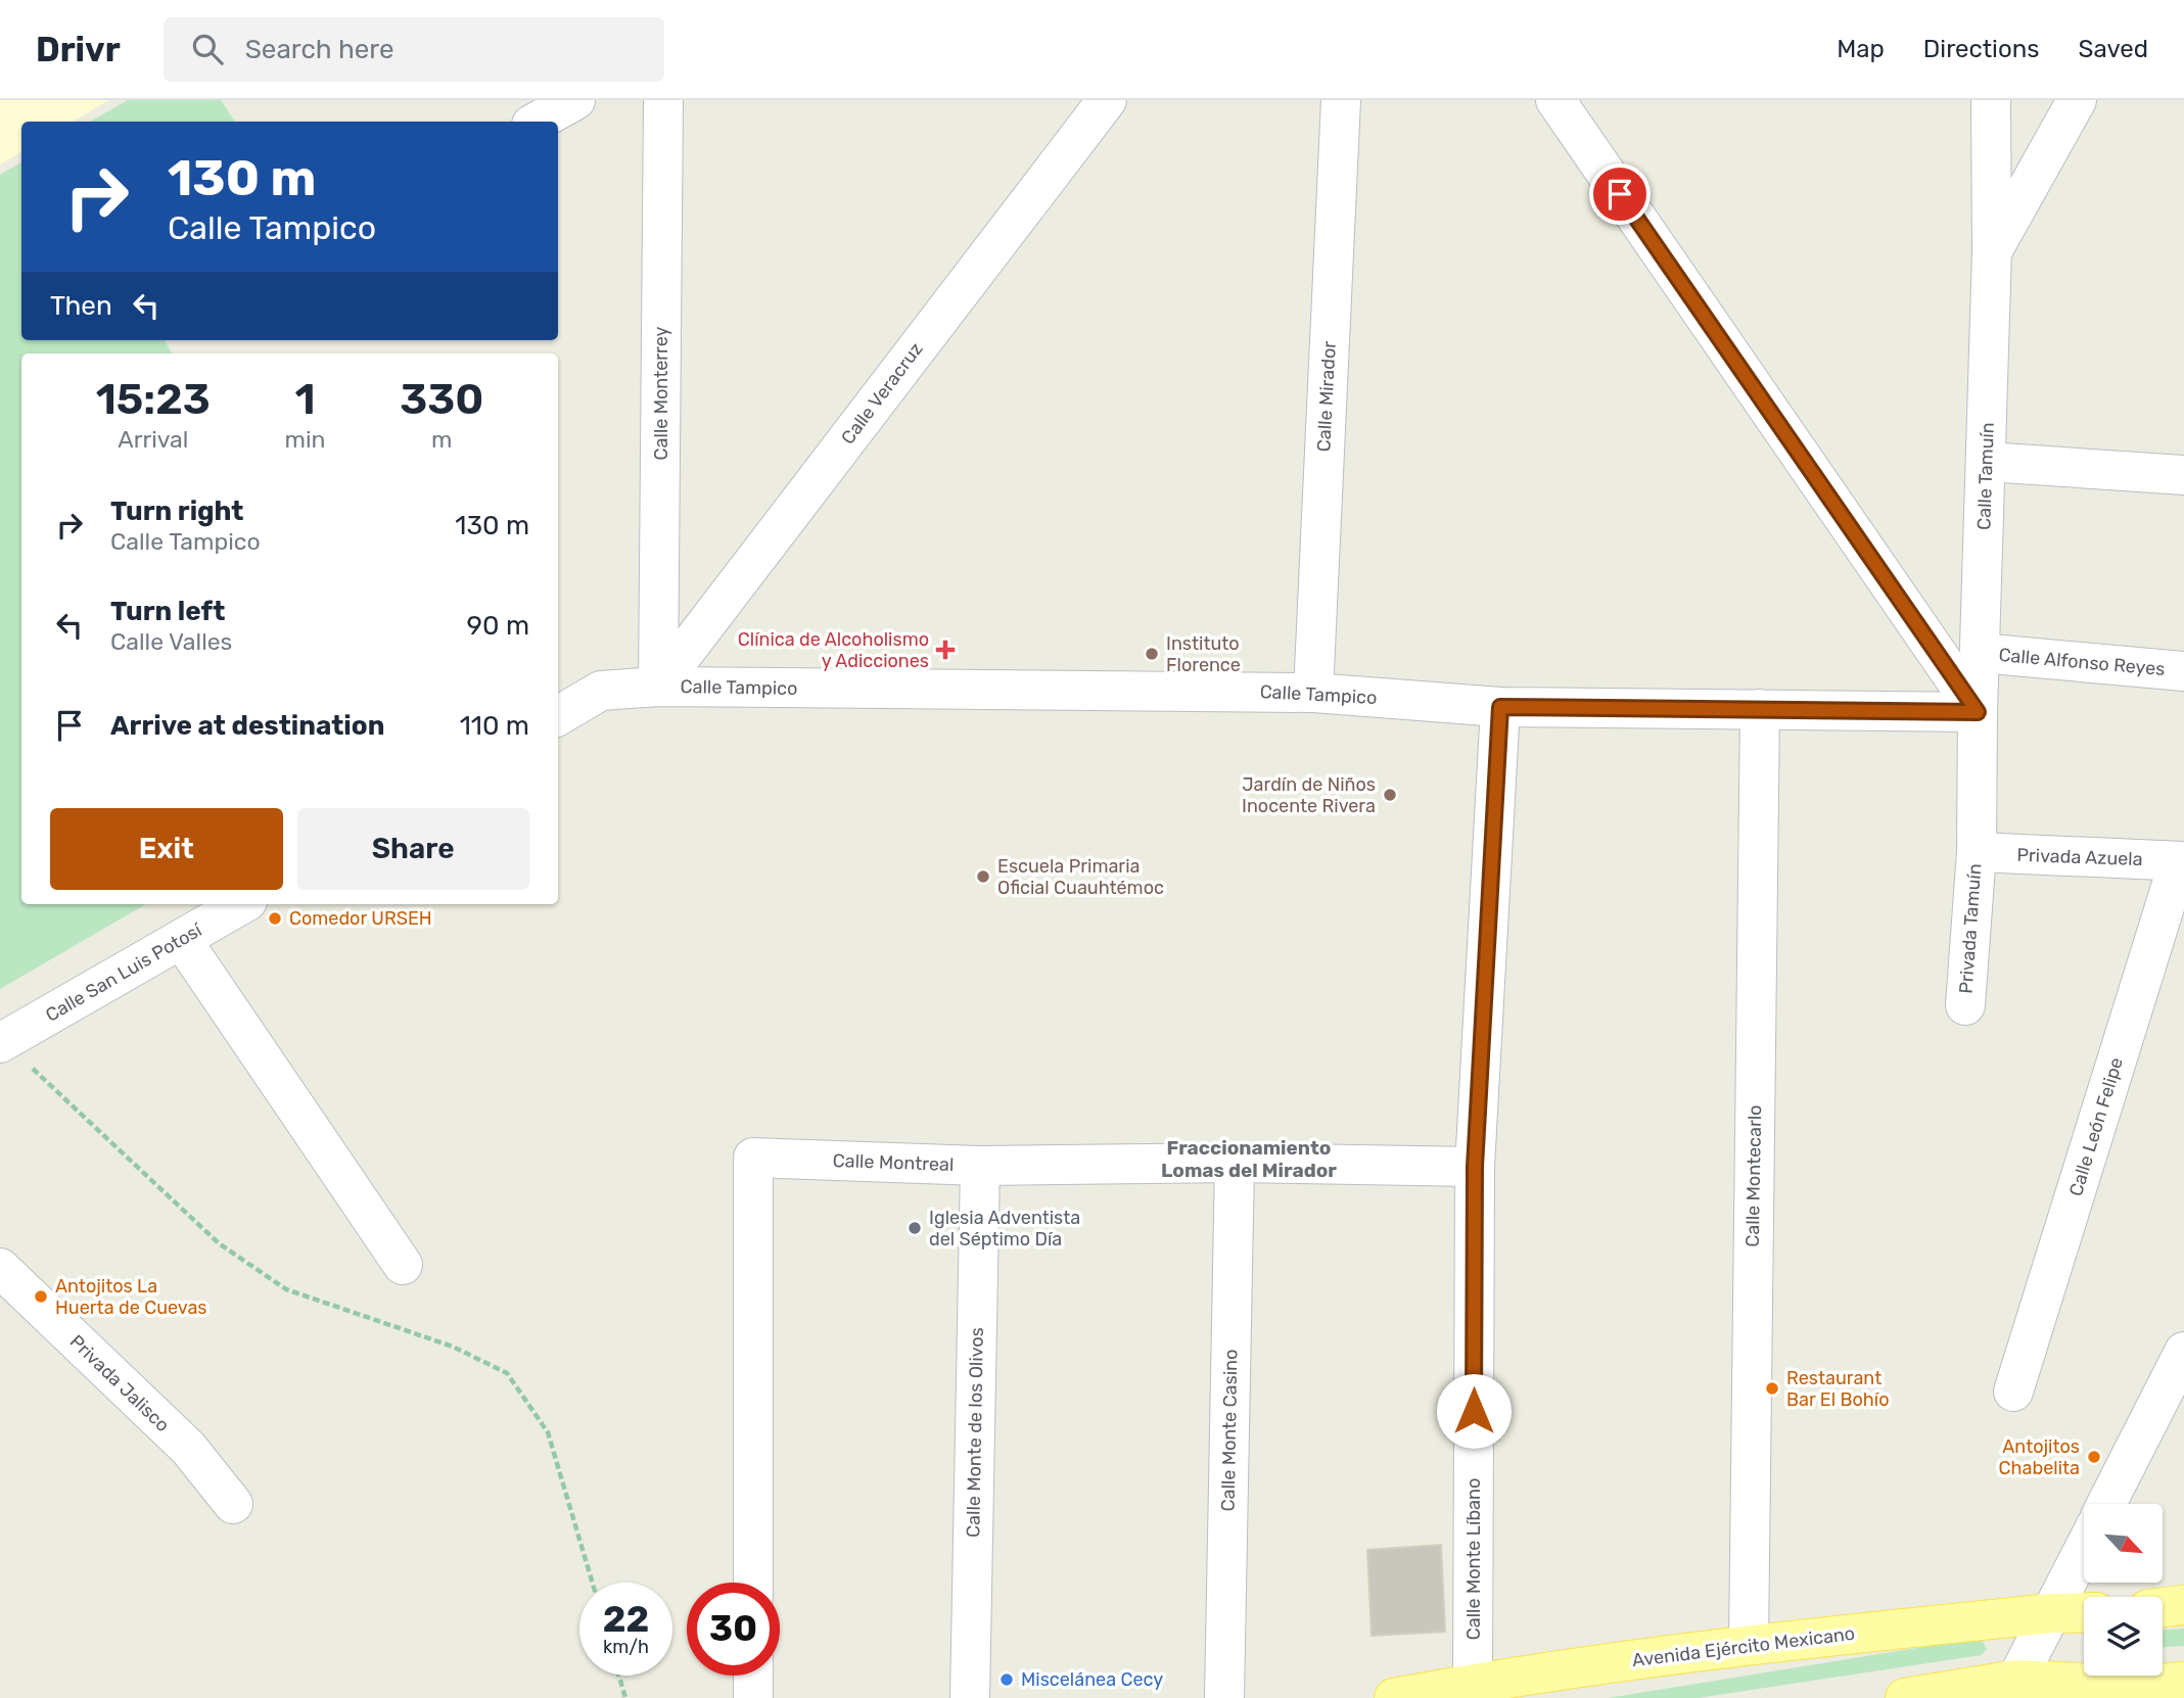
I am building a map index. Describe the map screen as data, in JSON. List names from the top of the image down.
{
  "streets": {
    "main road": ["Avenida Ejército Mexicano"],
    "street": [
      "Calle Monterrey",
      "Calle Veracruz",
      "Calle Mirador",
      "Calle Tamuín",
      "Calle Alfonso Reyes",
      "Calle Tampico",
      "Privada Azuela",
      "Privada Tamuín",
      "Calle San Luis Potosí",
      "Calle León Felipe",
      "Calle Montreal",
      "Calle Montecarlo",
      "Privada Jalisco",
      "Calle Monte Casino",
      "Calle Monte de los Olivos",
      "Calle Monte Líbano"
    ]
  },
  "crossings": [
    ["Calle Monterrey", "Calle Veracruz"],
    ["Calle Monterrey", "Calle Tampico"],
    ["Calle Veracruz", "Calle Tampico"],
    ["Calle Mirador", "Calle Tampico"],
    ["Calle Tamuín", "Calle Alfonso Reyes"],
    ["Calle Tamuín", "Calle Tampico"],
    ["Calle Tamuín", "Privada Azuela"],
    ["Calle Tamuín", "Privada Tamuín"],
    ["Calle Tampico", "Calle Montecarlo"],
    ["Calle Tampico", "Calle Monte Líbano"],
    ["Privada Azuela", "Privada Tamuín"],
    ["Privada Azuela", "Calle León Felipe"],
    ["Calle Montreal", "Calle Monte Casino"],
    ["Calle Montreal", "Calle Monte de los Olivos"],
    ["Calle Montreal", "Calle Monte Líbano"],
    ["Calle Montecarlo", "Avenida Ejército Mexicano"],
    ["Calle Monte Líbano", "Avenida Ejército Mexicano"]
  ],
  "districts": ["Fraccionamiento Lomas del Mirador"],
  "places": {
    "health": ["Clínica de Alcoholismo y Adicciones"],
    "other": [
      "Instituto Florence",
      "Jardín de Niños Inocente Rivera",
      "Escuela Primaria Oficial Cuauhtémoc",
      "Comedor URSEH",
      "Iglesia Adventista del Séptimo Día",
      "Antojitos La Huerta de Cuevas",
      "Restaurant Bar El Bohío",
      "Antojitos Chabelita",
      "Miscelánea Cecy"
    ]
  },
  "north": "bottom right",
  "page": {
    "header": "Drivr",
    "search": "Search here",
    "nav": ["Map", "Directions", "Saved"],
    "turn": ["130 m", "Calle Tampico"],
    "then": "Then",
    "eta": [
      "15:23",
      "Arrival",
      "1",
      "min",
      "330",
      "m"
    ],
    "list": [
      {
        "name": "Turn right",
        "note": "Calle Tampico",
        "value": "130 m"
      },
      {
        "name": "Turn left",
        "note": "Calle Valles",
        "value": "90 m"
      },
      {
        "name": "Arrive at destination",
        "value": "110 m"
      }
    ],
    "buttons": ["Exit", "Share"],
    "speed": "22 km/h",
    "limit": "30"
  }
}
